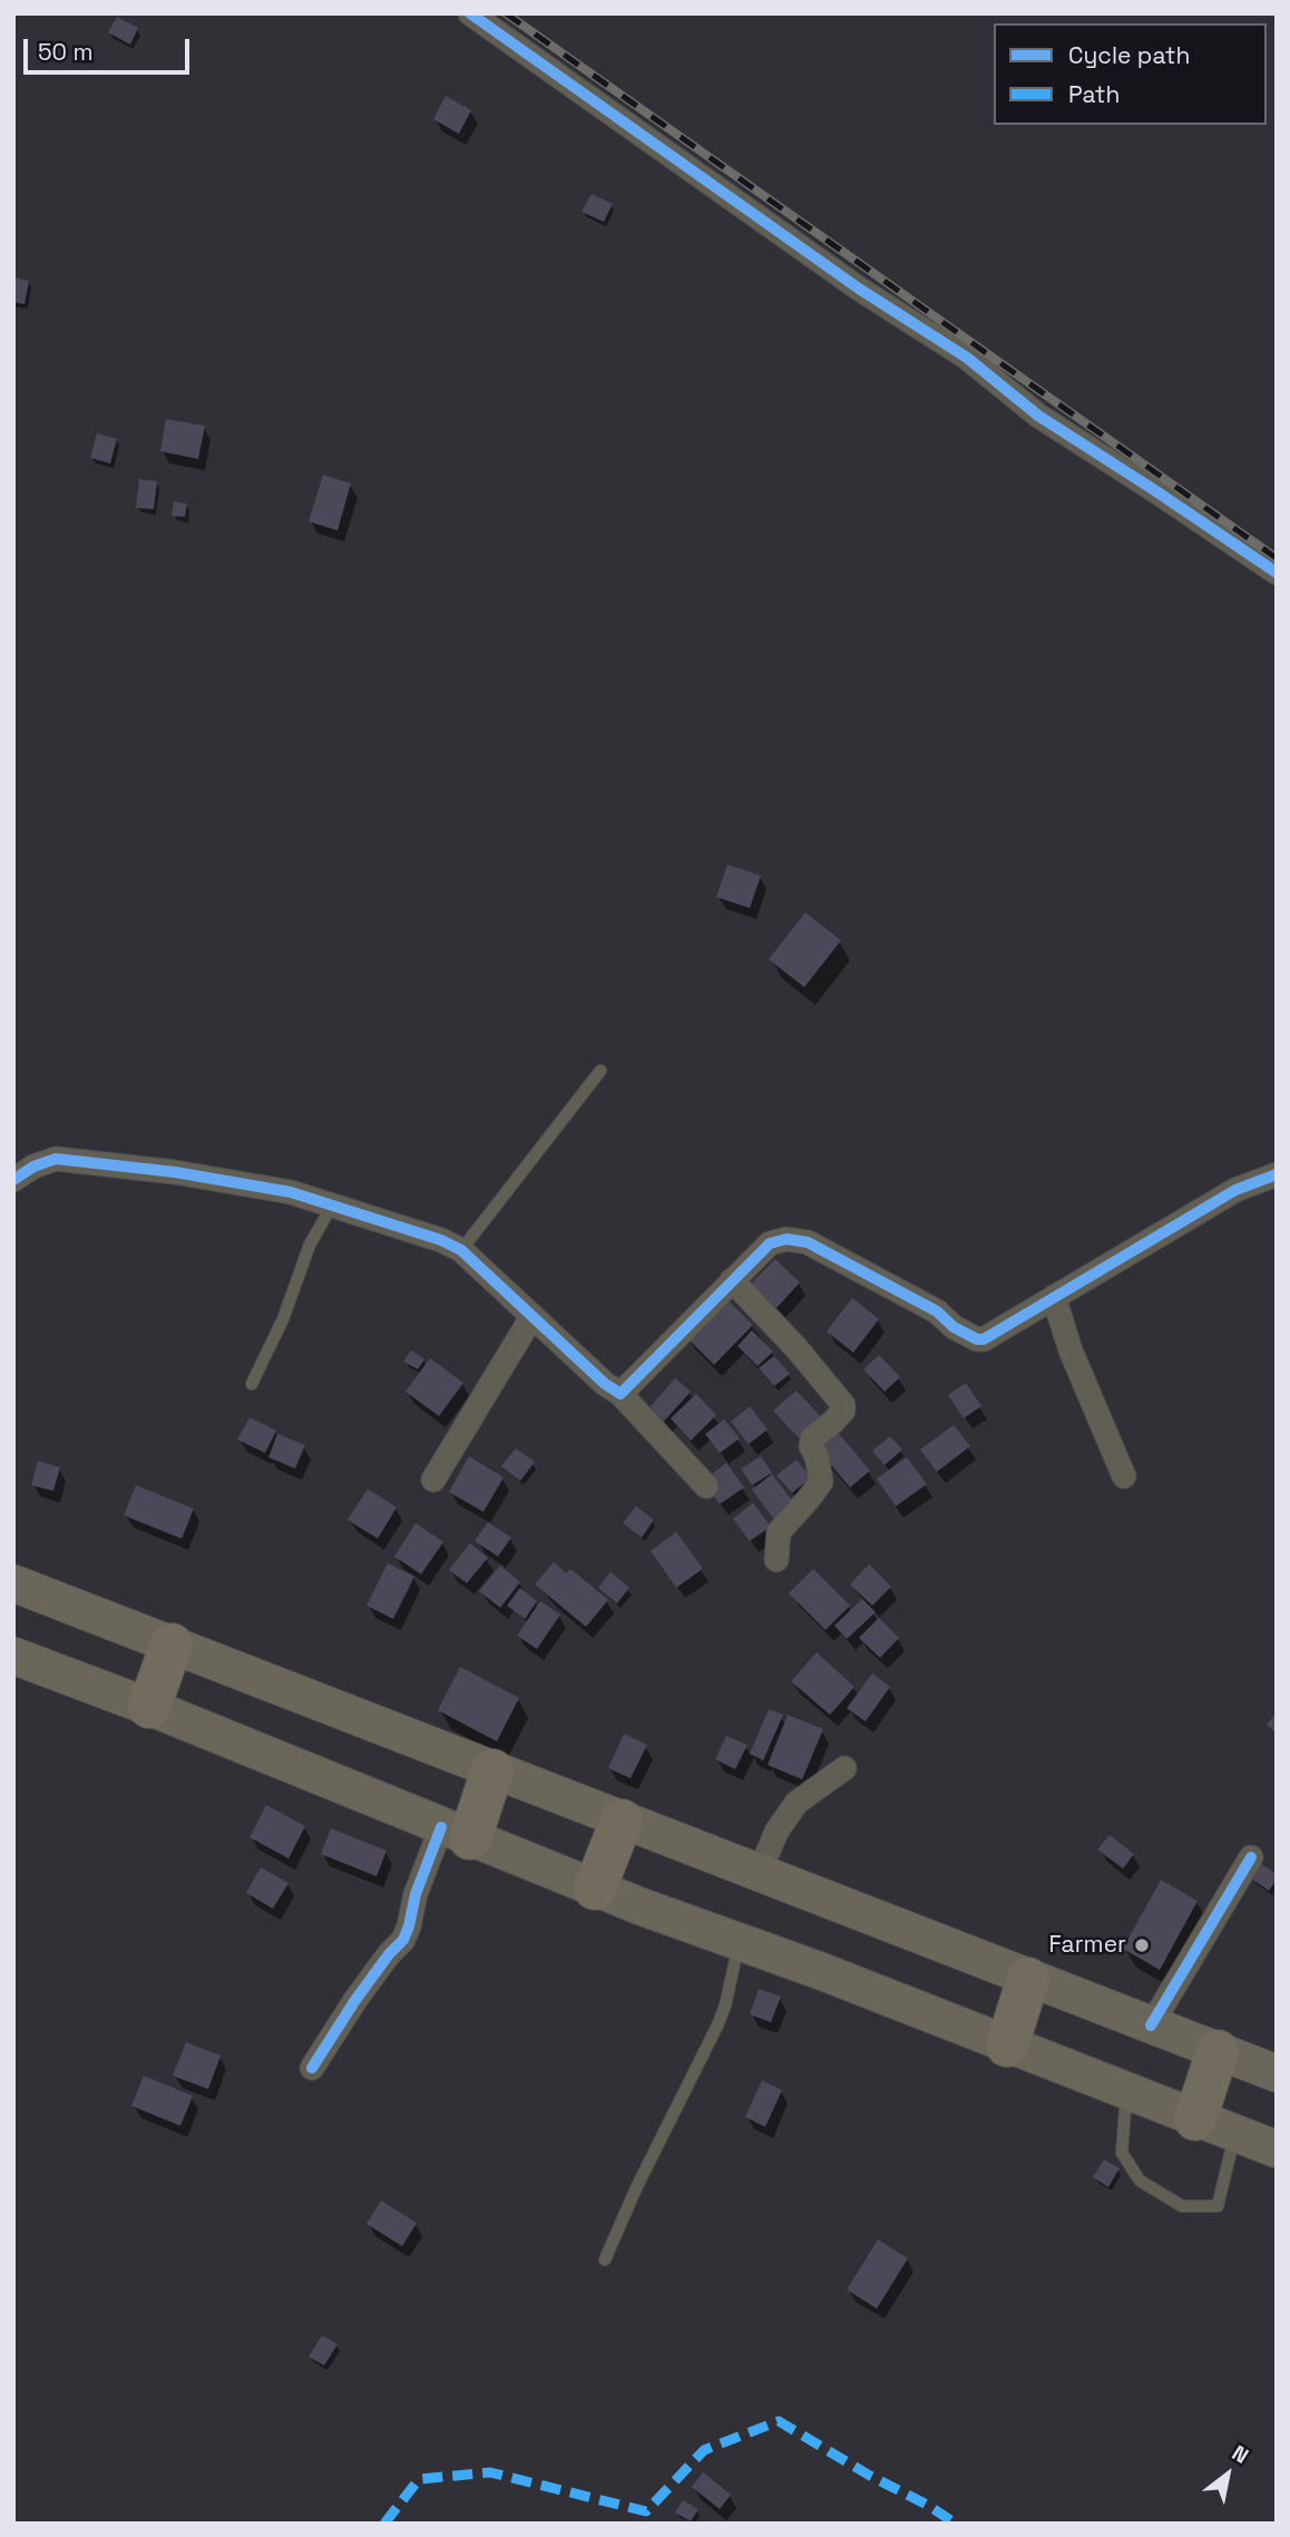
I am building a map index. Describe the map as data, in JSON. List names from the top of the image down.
{
  "places": ["Farmer"],
  "legend": ["Cycle path", "Path"],
  "scale_bar": "50 m",
  "north": "top right"
}
